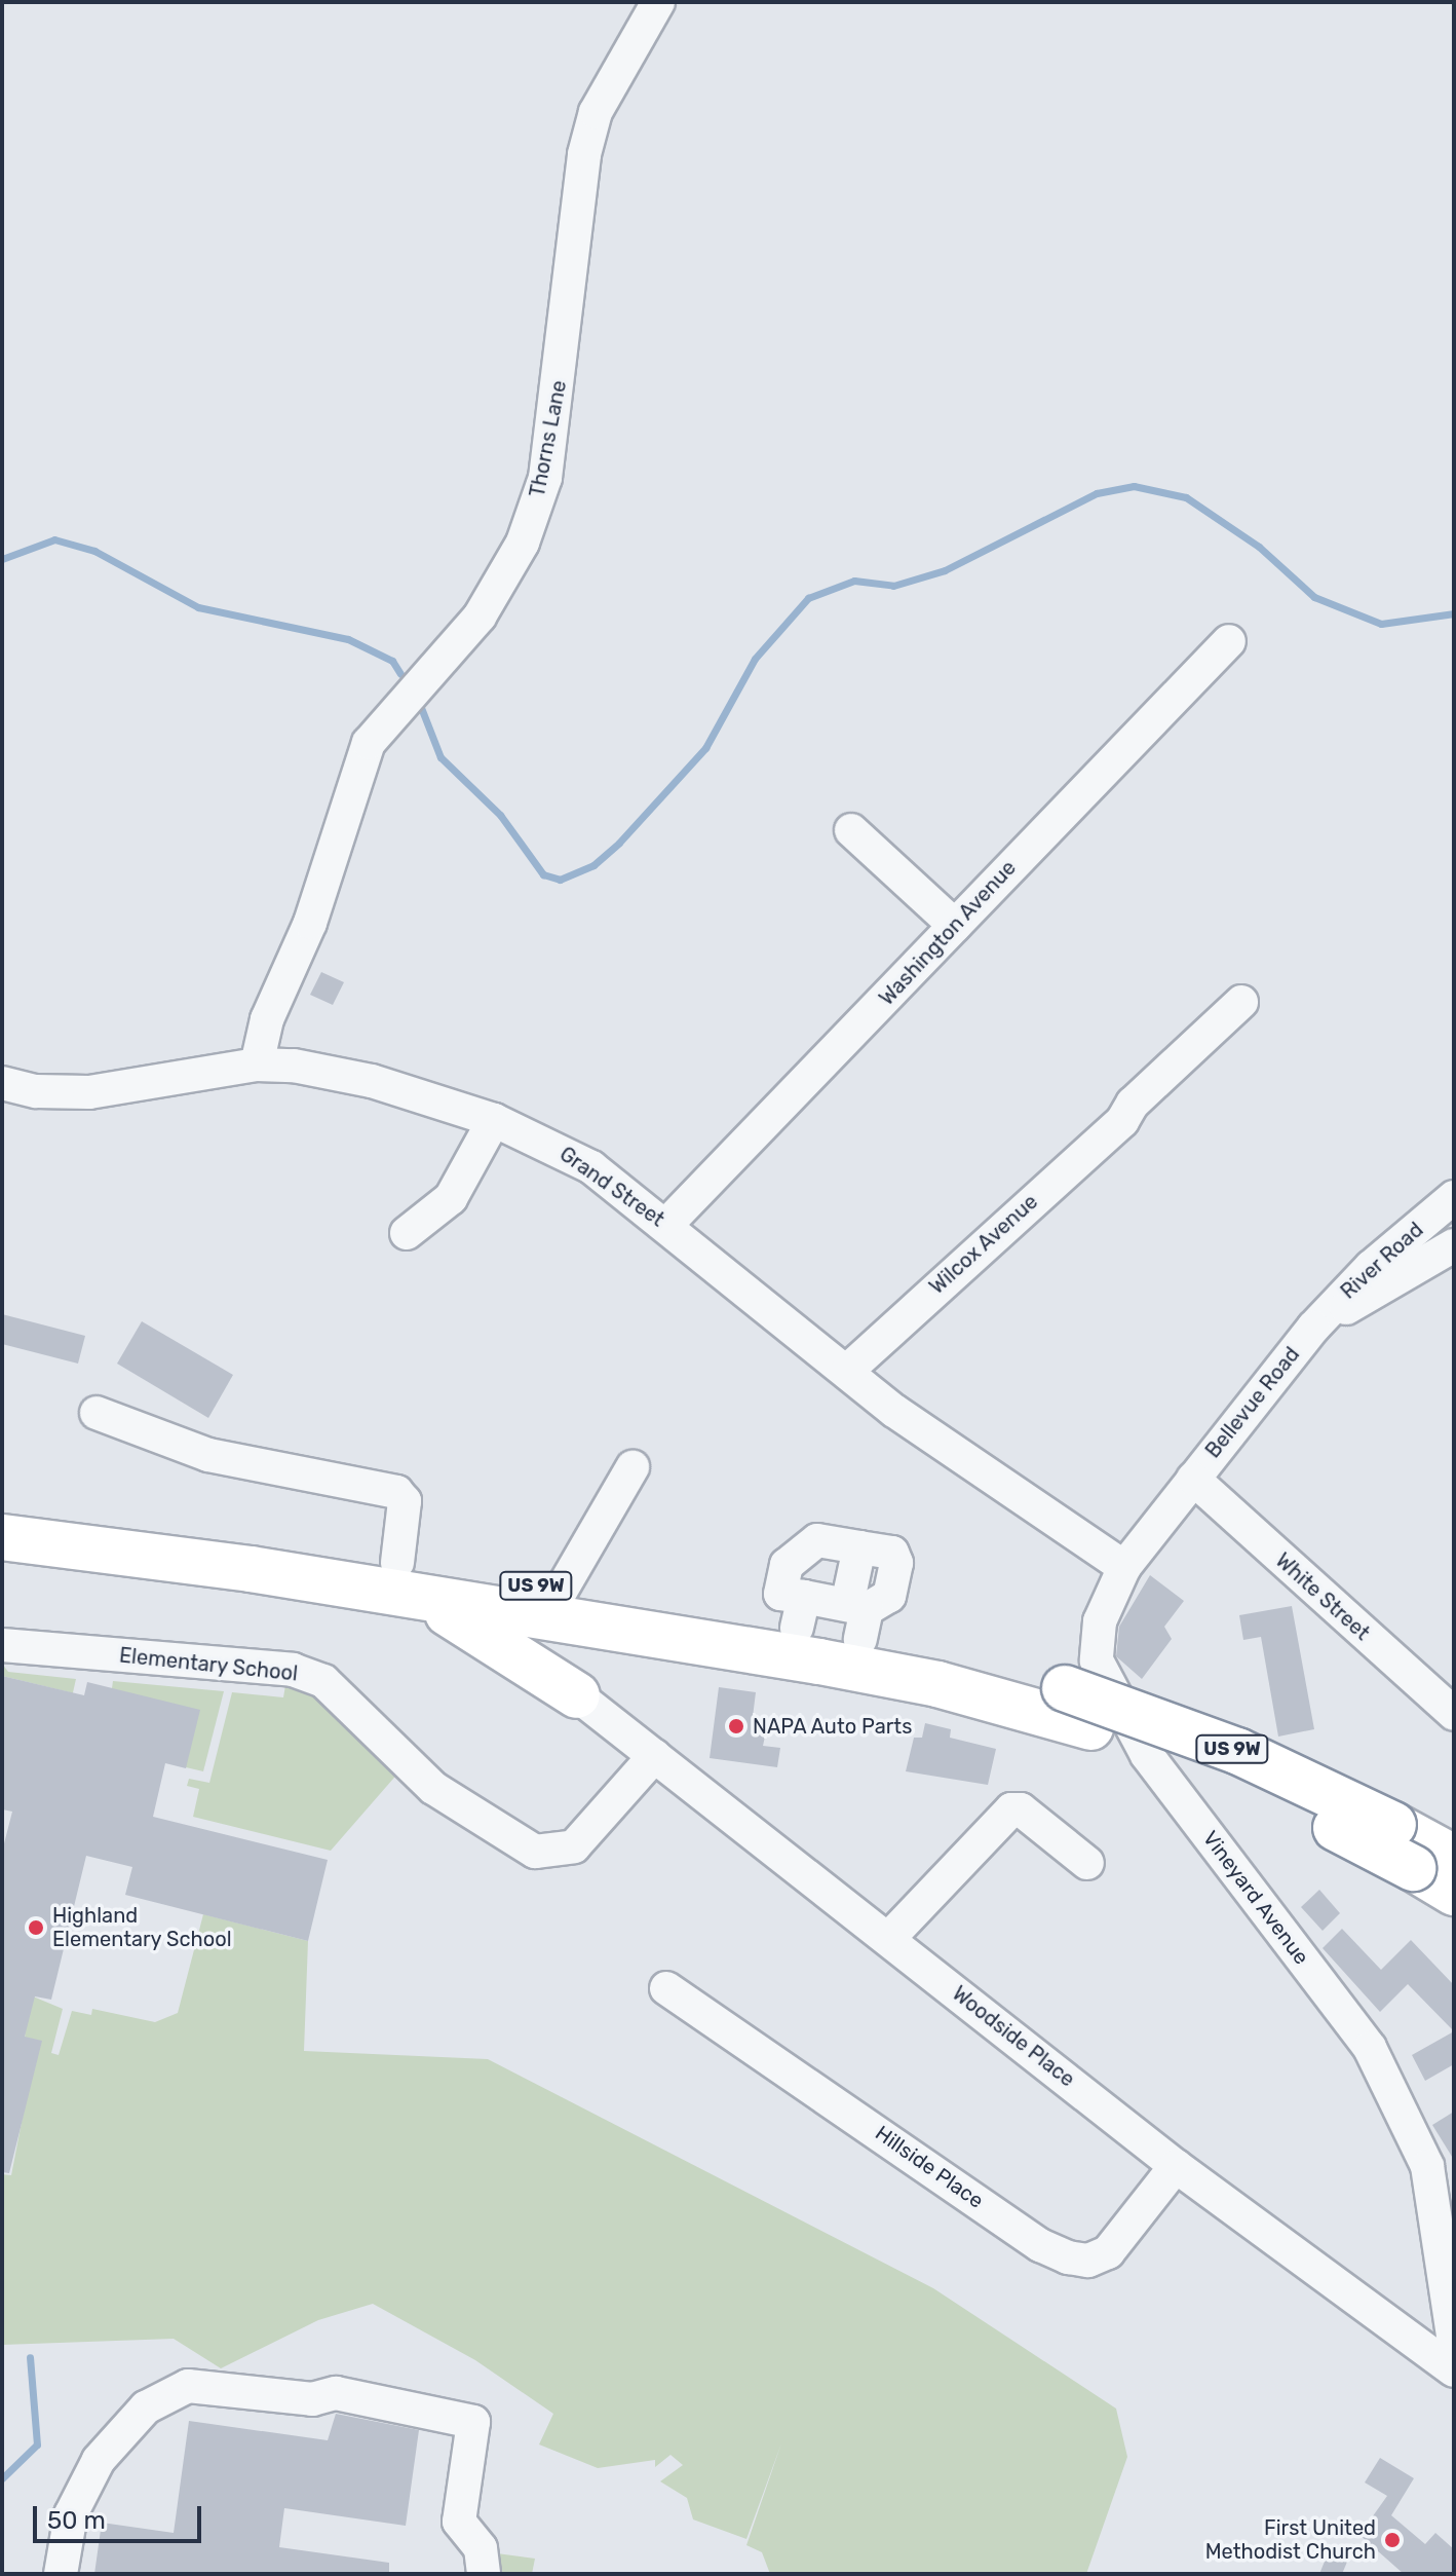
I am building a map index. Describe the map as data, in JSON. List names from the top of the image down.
{
  "streets": {
    "highway": ["US 9W"],
    "street": [
      "Thorns Lane",
      "Washington Avenue",
      "Grand Street",
      "Wilcox Avenue",
      "River Road",
      "Bellevue Road",
      "White Street",
      "Elementary School",
      "Vineyard Avenue",
      "Woodside Place",
      "Hillside Place"
    ]
  },
  "crossings": [
    ["Thorns Lane", "Grand Street"],
    ["Washington Avenue", "Grand Street"],
    ["Grand Street", "Wilcox Avenue"],
    ["Grand Street", "Vineyard Avenue"],
    ["River Road", "Bellevue Road"],
    ["Bellevue Road", "White Street"],
    ["Bellevue Road", "Vineyard Avenue"],
    ["White Street", "Vineyard Avenue"],
    ["Elementary School", "Woodside Place"],
    ["Woodside Place", "Hillside Place"]
  ],
  "places": ["NAPA Auto Parts", "Highland Elementary School", "First United Methodist Church"],
  "scale_bar": "50 m"
}
